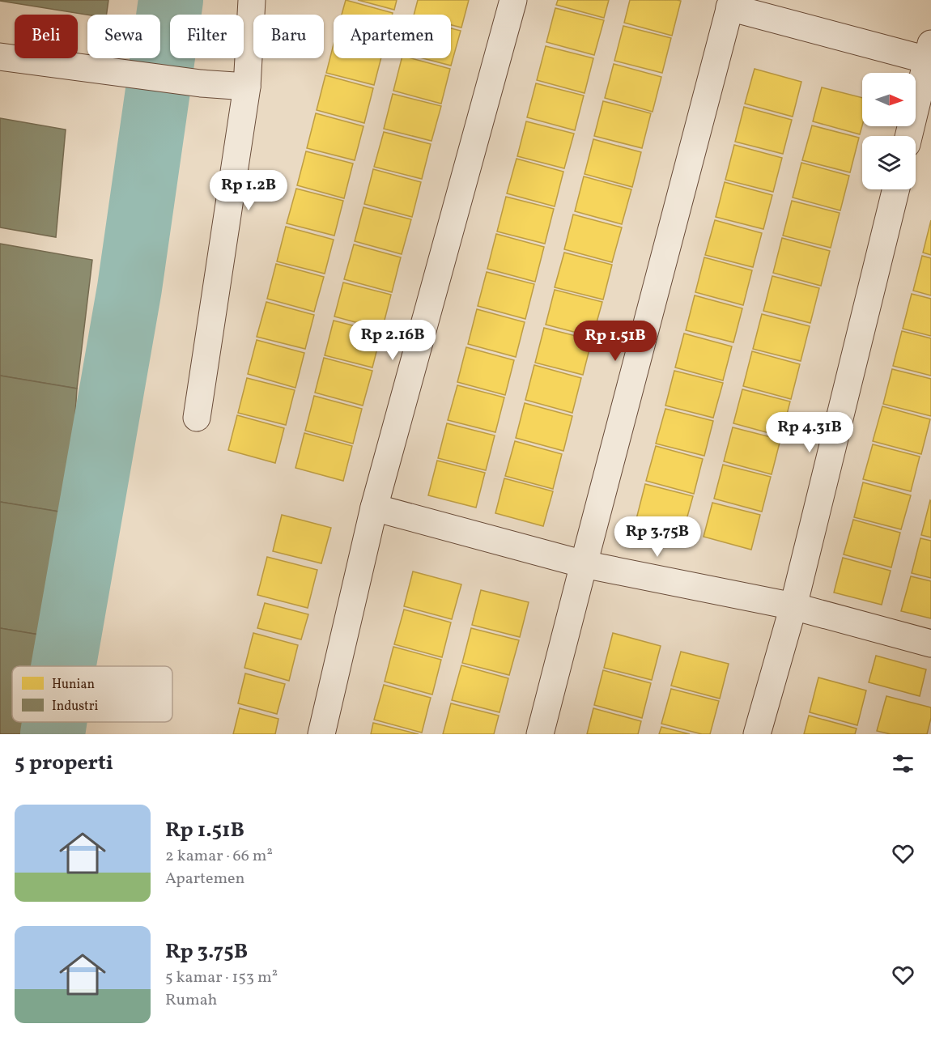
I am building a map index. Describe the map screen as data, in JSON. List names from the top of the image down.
{
  "legend": ["Hunian", "Industri"],
  "north": "right",
  "page": {
    "chip": [
      "Beli",
      "Sewa",
      "Filter",
      "Baru",
      "Apartemen"
    ],
    "price": [
      "Rp 1.2B",
      "Rp 2.16B",
      "Rp 1.51B",
      "Rp 4.31B",
      "Rp 3.75B"
    ],
    "heading": "5 properti",
    "list": [
      {
        "name": "Rp 1.51B",
        "note": "2 kamar · 66 m² · Apartemen"
      },
      {
        "name": "Rp 3.75B",
        "note": "5 kamar · 153 m² · Rumah"
      }
    ]
  }
}
